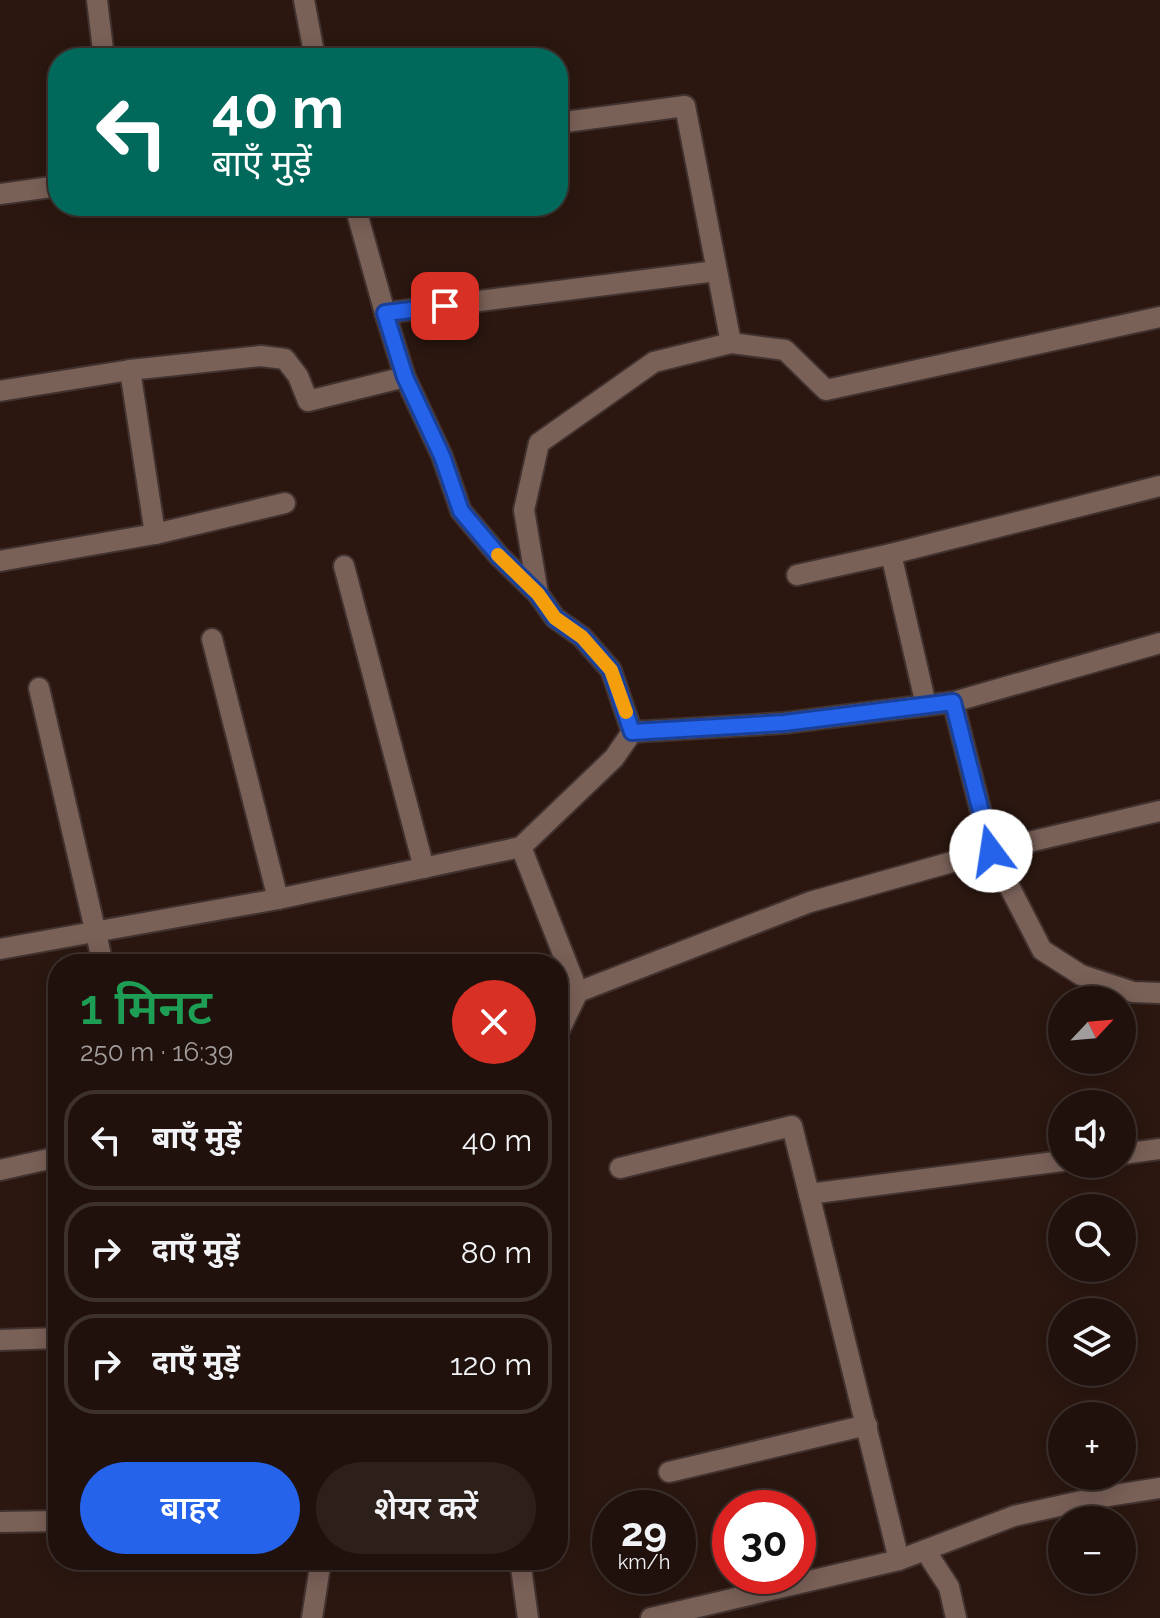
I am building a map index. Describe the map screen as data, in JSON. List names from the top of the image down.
{
  "north": "top right",
  "page": {
    "turn": ["40 m", "बाएँ मुड़ें"],
    "heading": ["1 मिनट", "250 m · 16:39"],
    "map_buttons": ["+", "−"],
    "list": [
      {
        "name": "बाएँ मुड़ें",
        "value": "40 m"
      },
      {
        "name": "दाएँ मुड़ें",
        "value": "80 m"
      },
      {
        "name": "दाएँ मुड़ें",
        "value": "120 m"
      }
    ],
    "buttons": ["बाहर", "शेयर करें"],
    "speed": "29 km/h",
    "limit": "30"
  }
}
